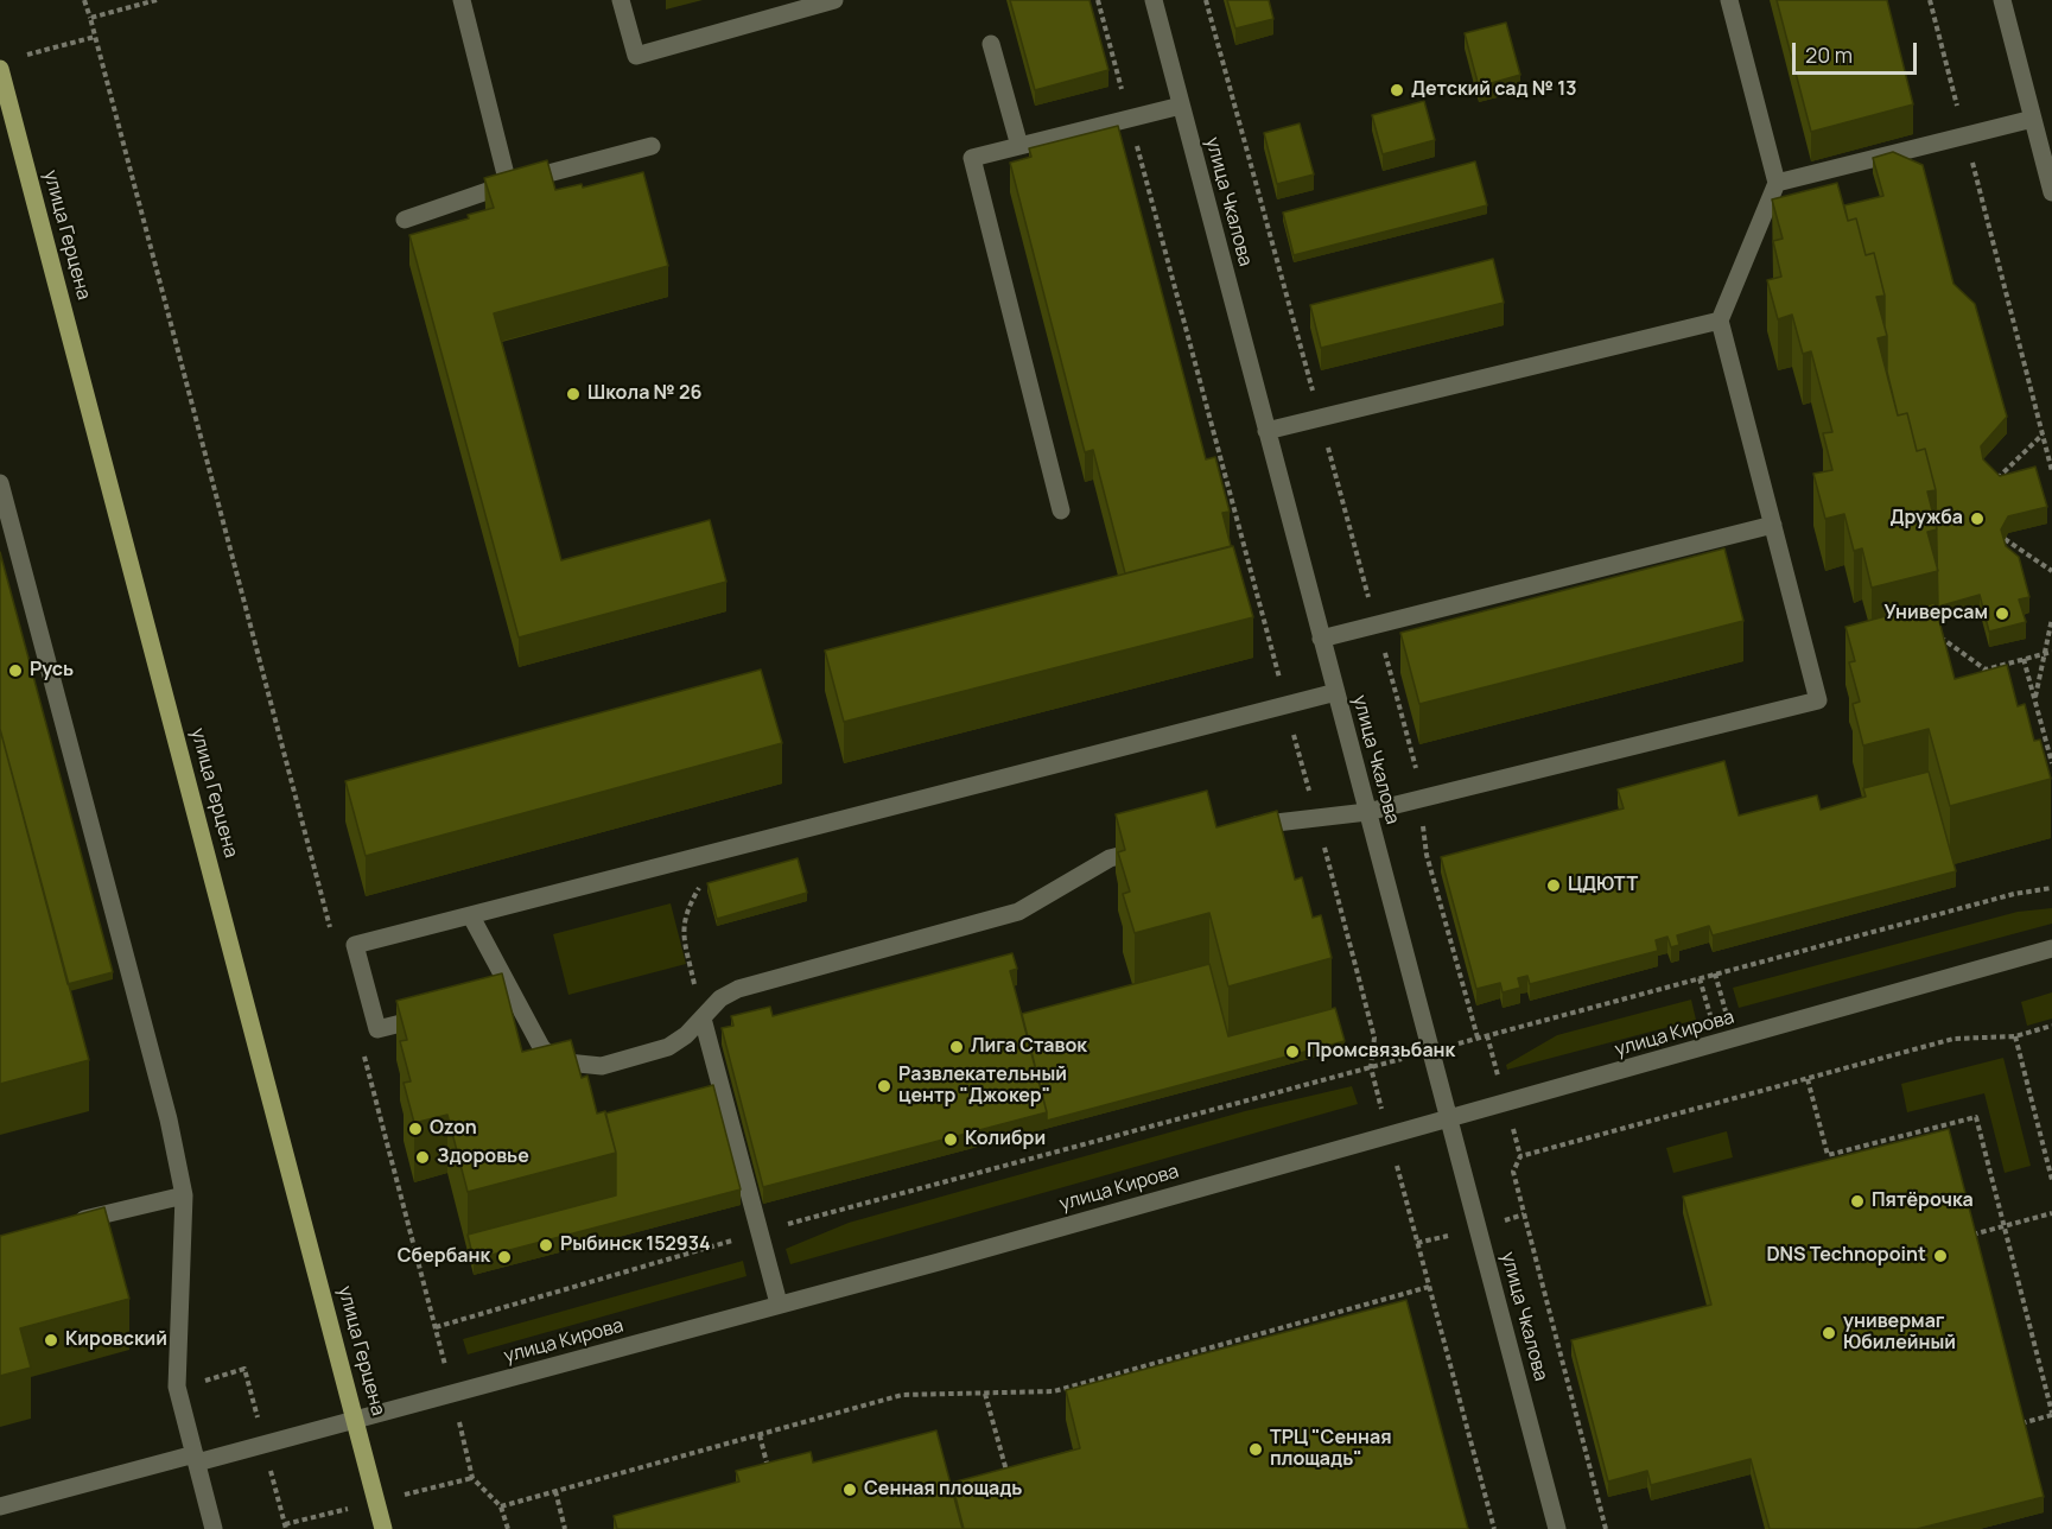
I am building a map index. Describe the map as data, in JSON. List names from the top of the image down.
{
  "streets": {
    "main road": ["улица Герцена"],
    "street": ["улица Чкалова", "улица Кирова"]
  },
  "crossings": [
    ["улица Чкалова", "улица Кирова"],
    ["улица Герцена", "улица Кирова"]
  ],
  "places": [
    "Детский сад № 13",
    "Школа № 26",
    "Дружба",
    "Универсам",
    "Русь",
    "ЦДЮТТ",
    "Лига Ставок",
    "Промсвязьбанк",
    "Развлекательный центр \"Джокер\"",
    "Ozon",
    "Колибри",
    "Здоровье",
    "Пятёрочка",
    "Рыбинск 152934",
    "DNS Technopoint",
    "Сбербанк",
    "универмаг Юбилейный",
    "Кировский",
    "ТРЦ \"Сенная площадь\"",
    "Сенная площадь"
  ],
  "scale_bar": "20 m"
}
